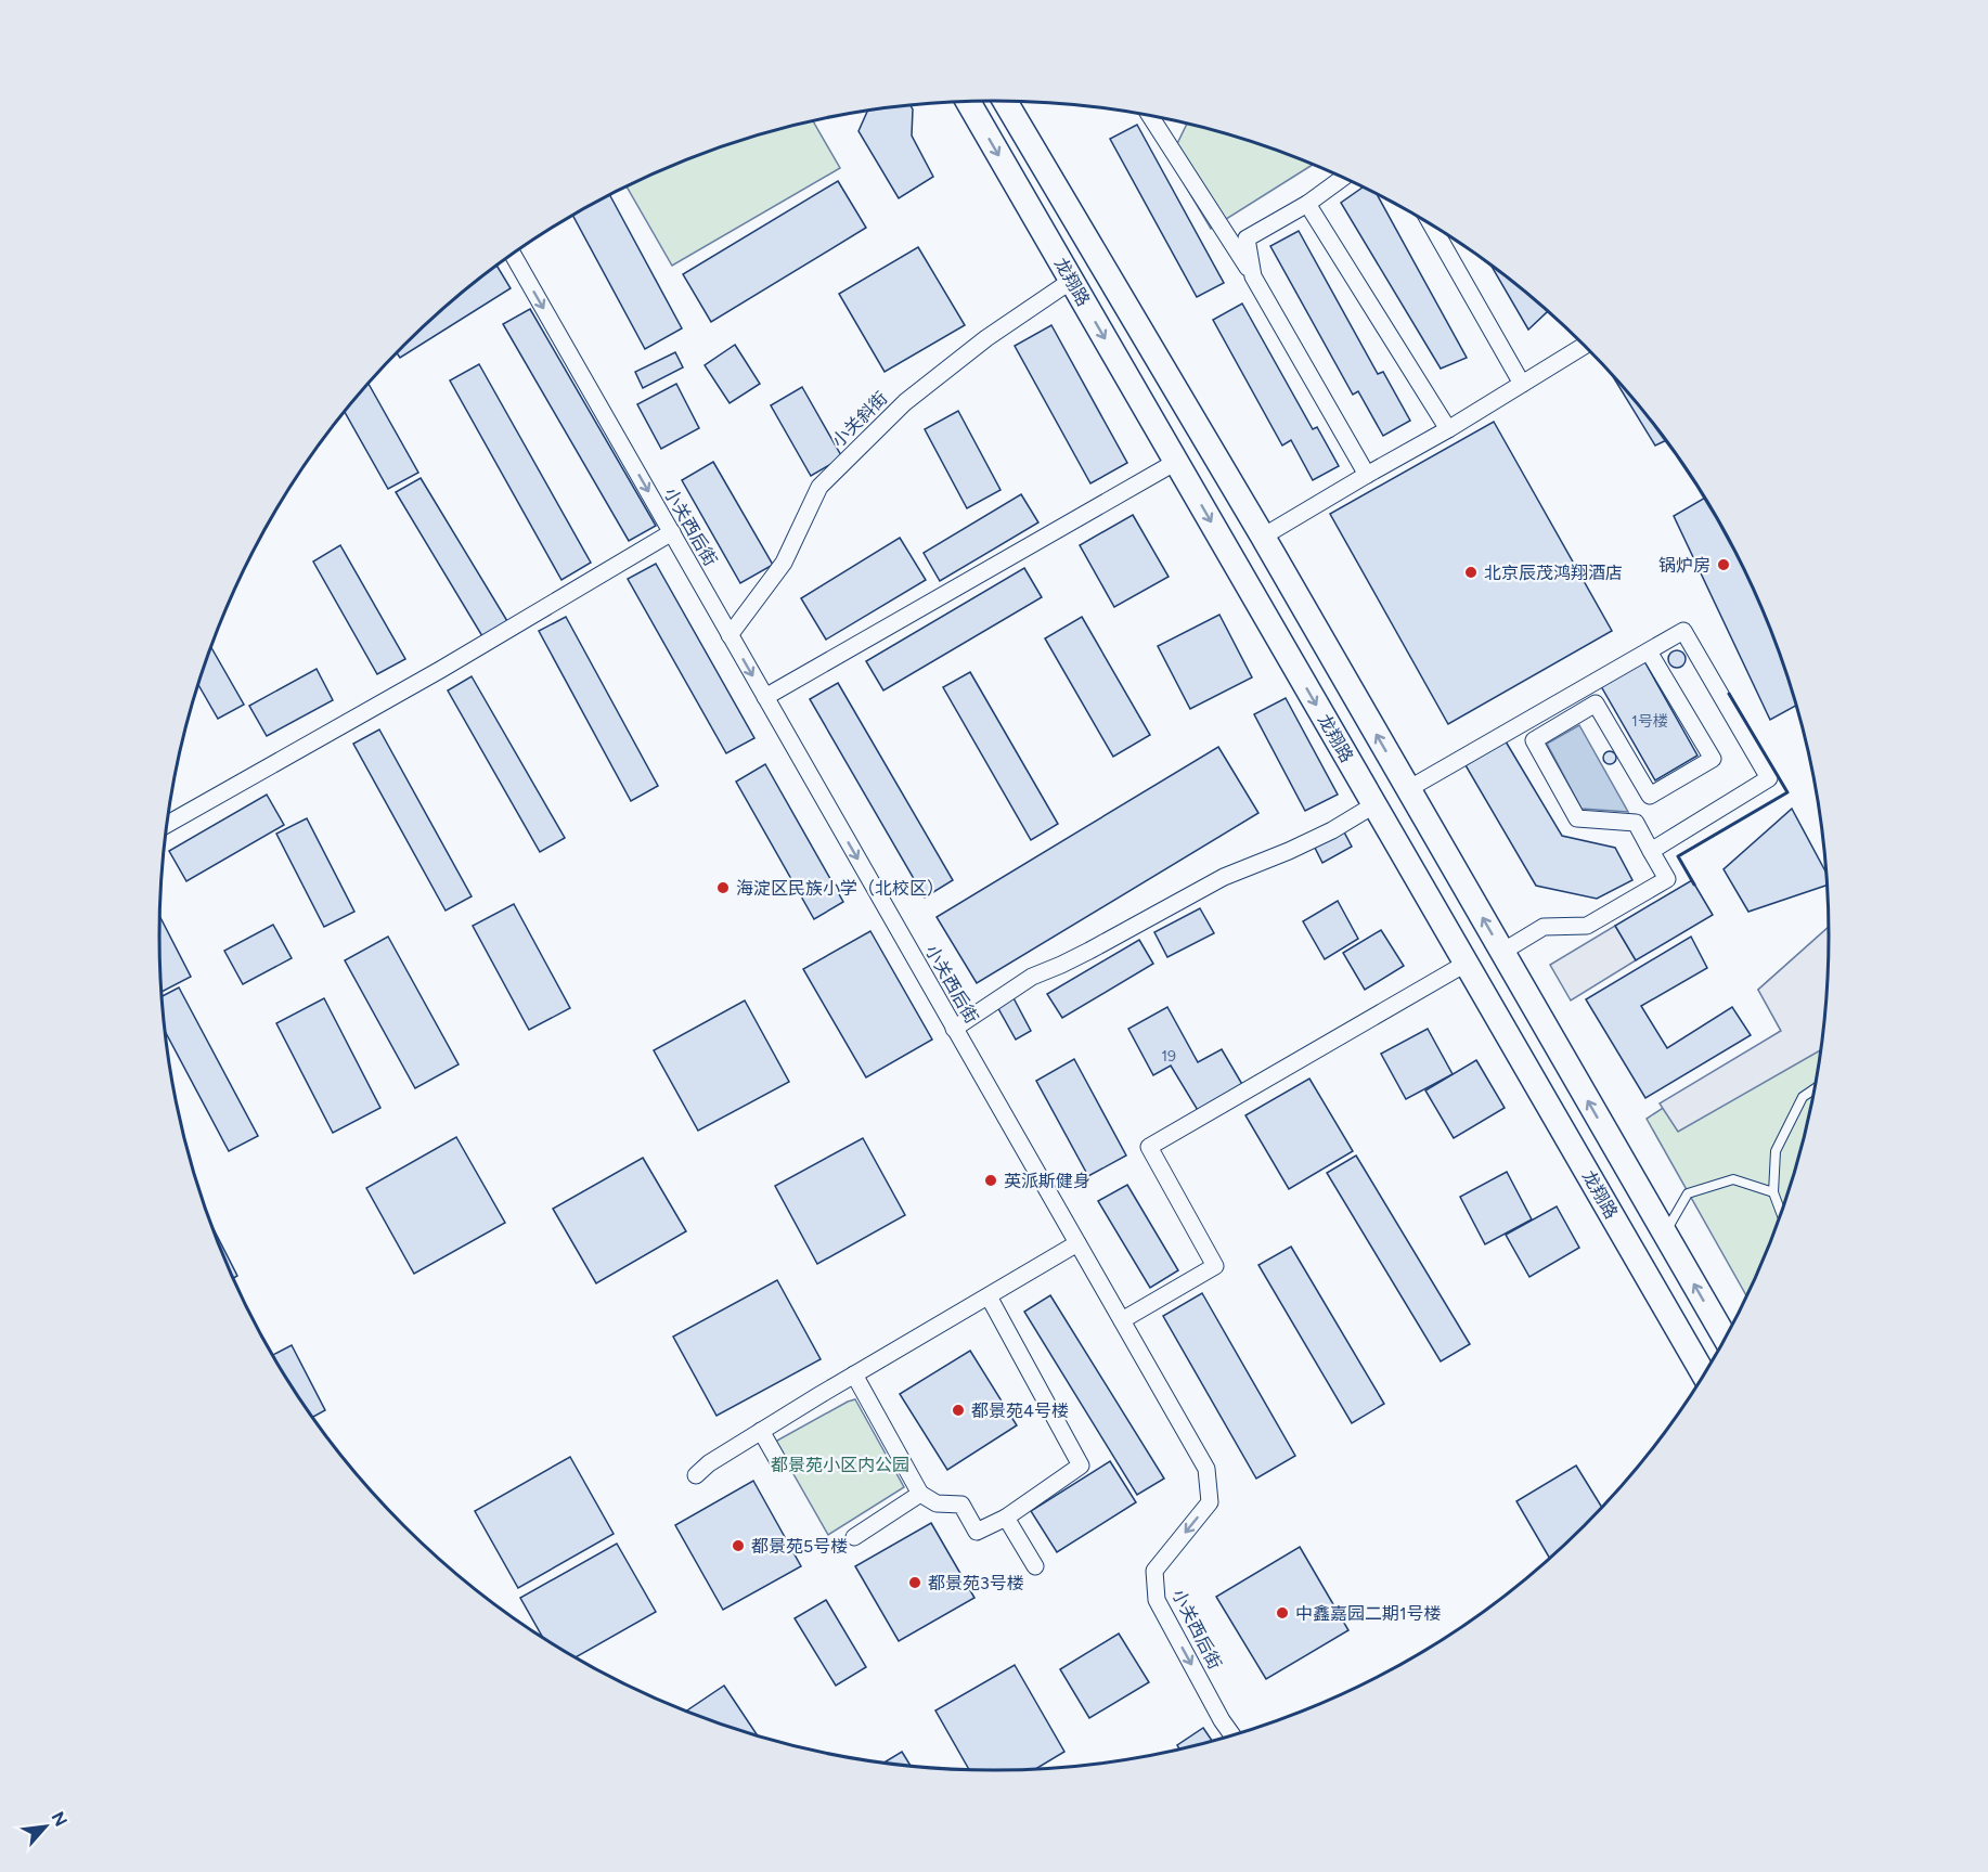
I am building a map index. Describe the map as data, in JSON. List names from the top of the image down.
{
  "streets": {
    "street": ["龙翔路", "小关斜街", "小关西后街"]
  },
  "crossings": [
    ["龙翔路", "小关斜街"],
    ["小关斜街", "小关西后街"]
  ],
  "one_way": ["小关西后街"],
  "parks": ["都景苑小区内公园"],
  "places": [
    "锅炉房",
    "北京辰茂鸿翔酒店",
    "海淀区民族小学（北校区）",
    "英派斯健身",
    "都景苑4号楼",
    "都景苑5号楼",
    "都景苑3号楼",
    "中鑫嘉园二期1号楼"
  ],
  "house_numbers": ["1号楼", "19"],
  "north": "top right"
}
